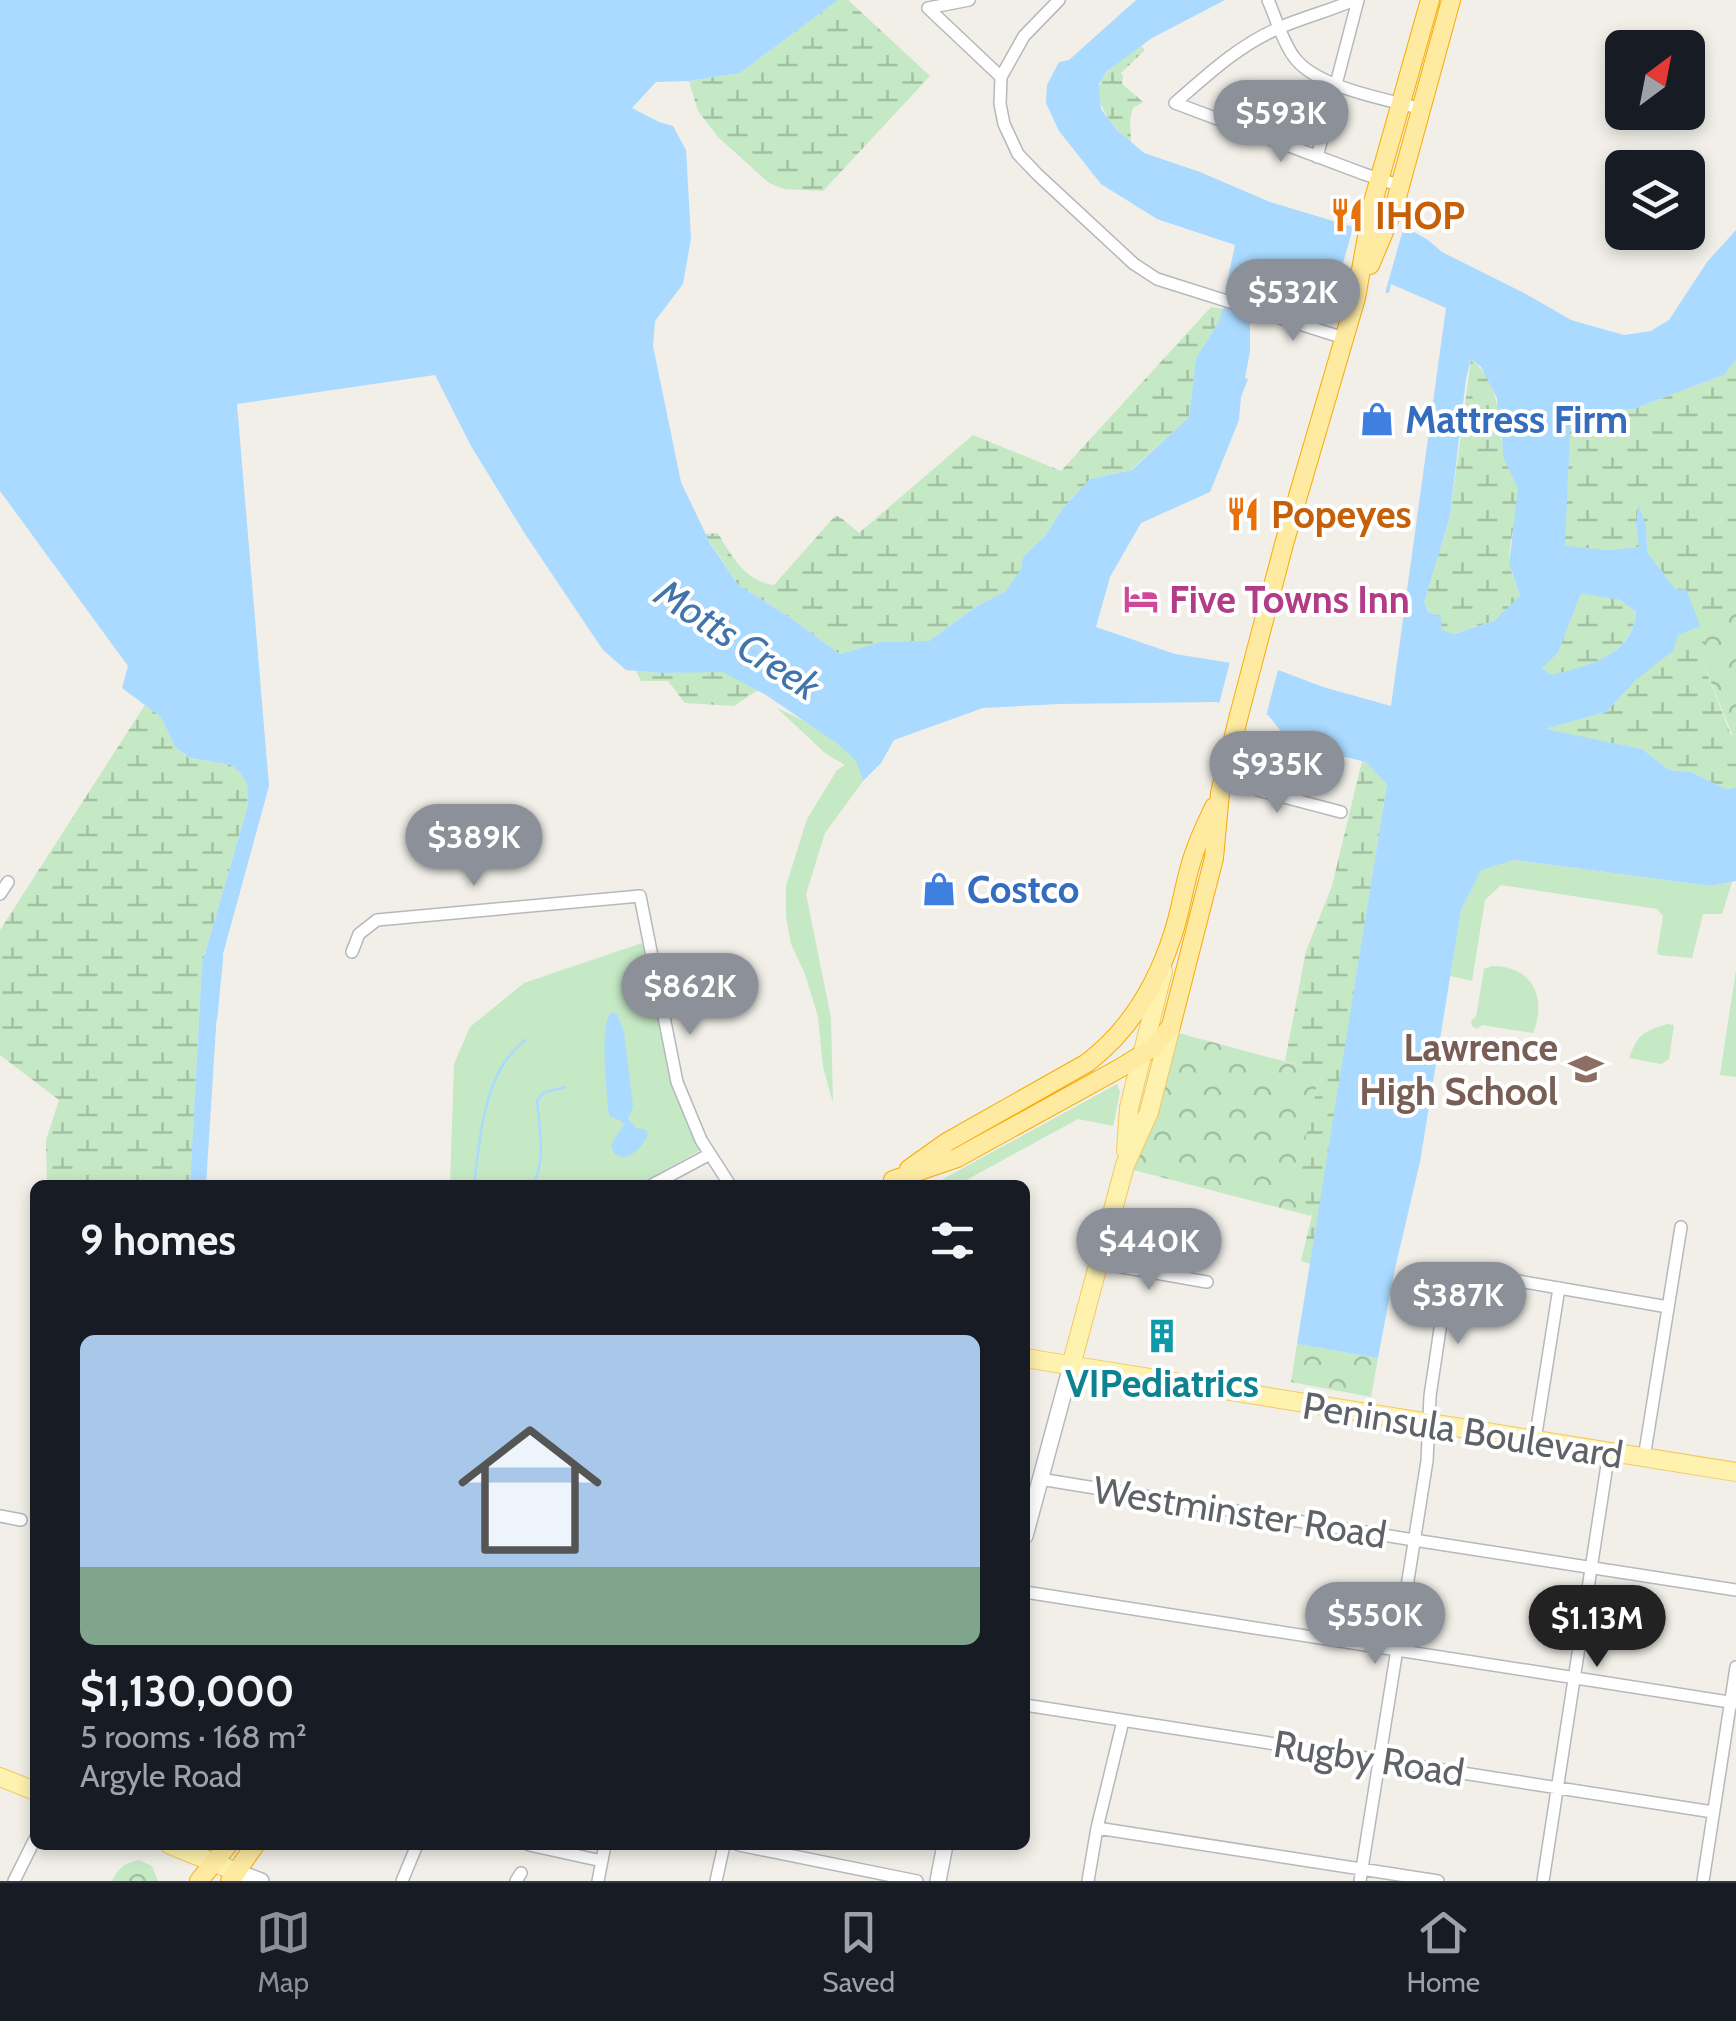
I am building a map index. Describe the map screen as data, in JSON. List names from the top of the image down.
{
  "streets": {
    "main road": ["Peninsula Boulevard"],
    "street": ["Westminster Road", "Rugby Road"]
  },
  "water": ["Motts Creek"],
  "places": {
    "restaurant": ["IHOP", "Popeyes"],
    "shop": ["Mattress Firm", "Costco"],
    "hotel": ["Five Towns Inn"],
    "school or university": ["Lawrence High School"],
    "building": ["VIPediatrics"]
  },
  "north": "top right",
  "page": {
    "price": [
      "$593K",
      "$532K",
      "$935K",
      "$389K",
      "$862K",
      "$440K",
      "$387K",
      "$550K",
      "$1.13M"
    ],
    "heading": "9 homes",
    "list": [
      {
        "name": "$1,130,000",
        "note": "5 rooms · 168 m² · Argyle Road"
      }
    ],
    "tabs": ["Map", "Saved", "Home"]
  }
}
